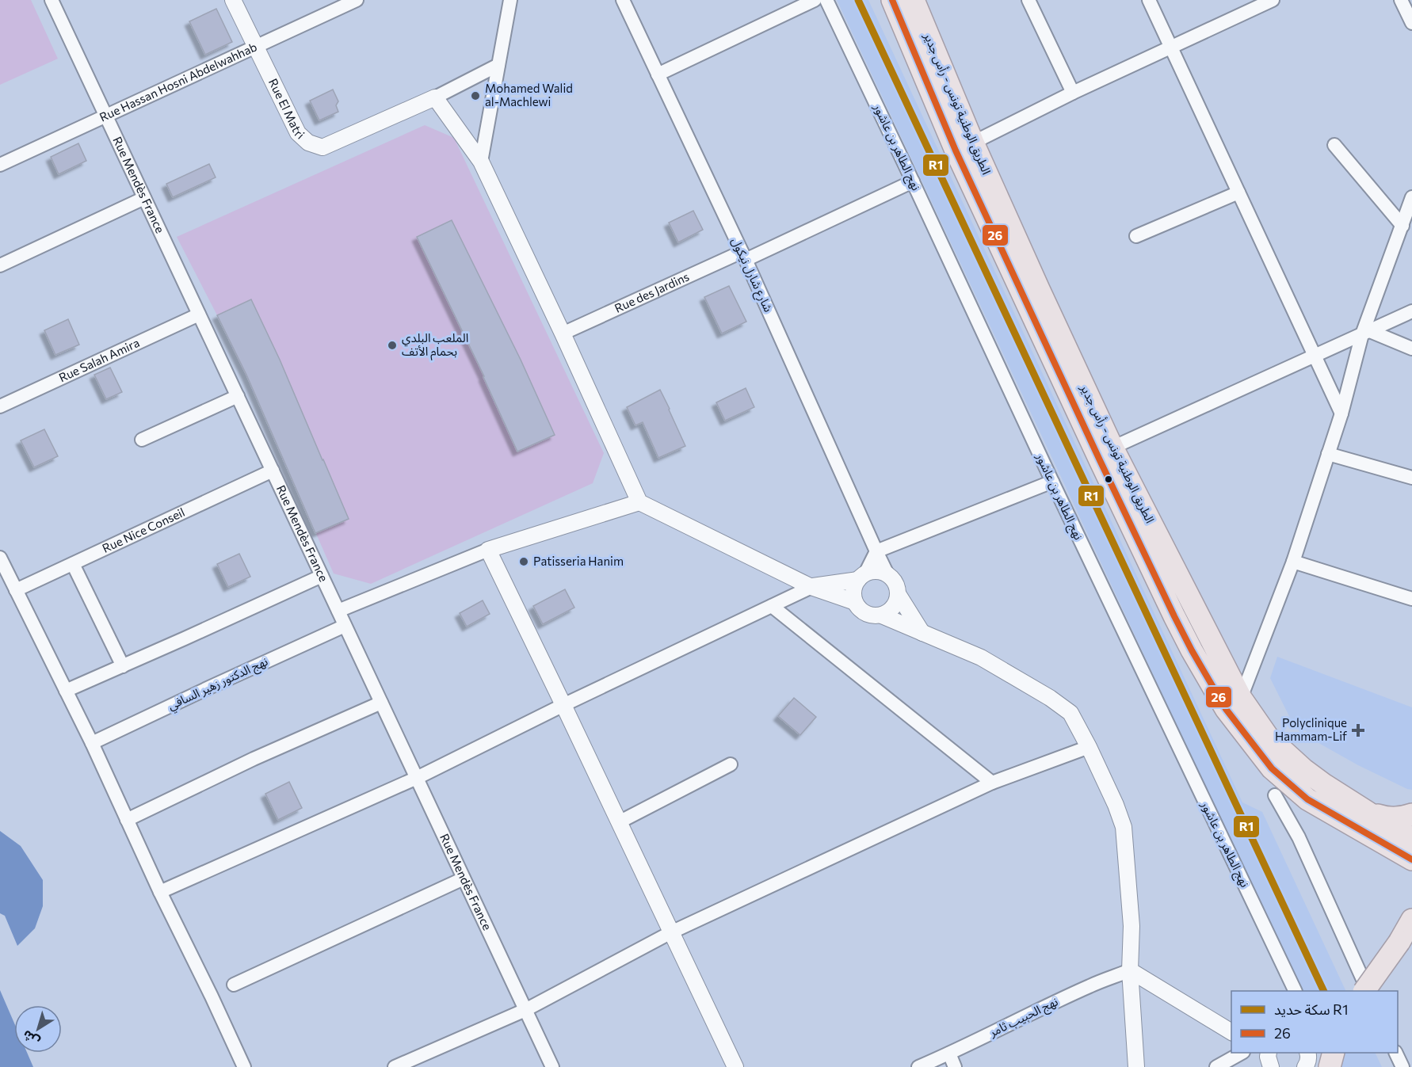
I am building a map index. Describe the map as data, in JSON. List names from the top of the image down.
{
  "streets": {
    "highway": ["الطريق الوطنية تونس - رأس جدير"],
    "street": [
      "Rue Hassan Hosni Abdelwahhab",
      "Rue El Matri",
      "نهج الطاهر بن عاشور",
      "Rue Mendès France",
      "شارع شارل نيكول",
      "Rue des Jardins",
      "Rue Salah Amira",
      "Rue Nice Conseil",
      "نهج الدكتور زهير السافي",
      "نهج الحبيب ثامر"
    ]
  },
  "crossings": [
    ["Rue Hassan Hosni Abdelwahhab", "Rue El Matri"],
    ["Rue Hassan Hosni Abdelwahhab", "Rue Mendès France"],
    ["نهج الطاهر بن عاشور", "Rue des Jardins"],
    ["Rue Mendès France", "Rue Salah Amira"],
    ["Rue Mendès France", "Rue Nice Conseil"],
    ["Rue Mendès France", "نهج الدكتور زهير السافي"],
    ["شارع شارل نيكول", "Rue des Jardins"]
  ],
  "places": {
    "other": ["Mohamed Walid al-Machlewi", "الملعب البلدي بحمام الأتف", "Patisseria Hanim"],
    "health": ["Polyclinique Hammam-Lif"]
  },
  "lines": ["rail line R1", "transit line 26"],
  "legend": ["سكة حديد R1", "26"],
  "north": "bottom left"
}
